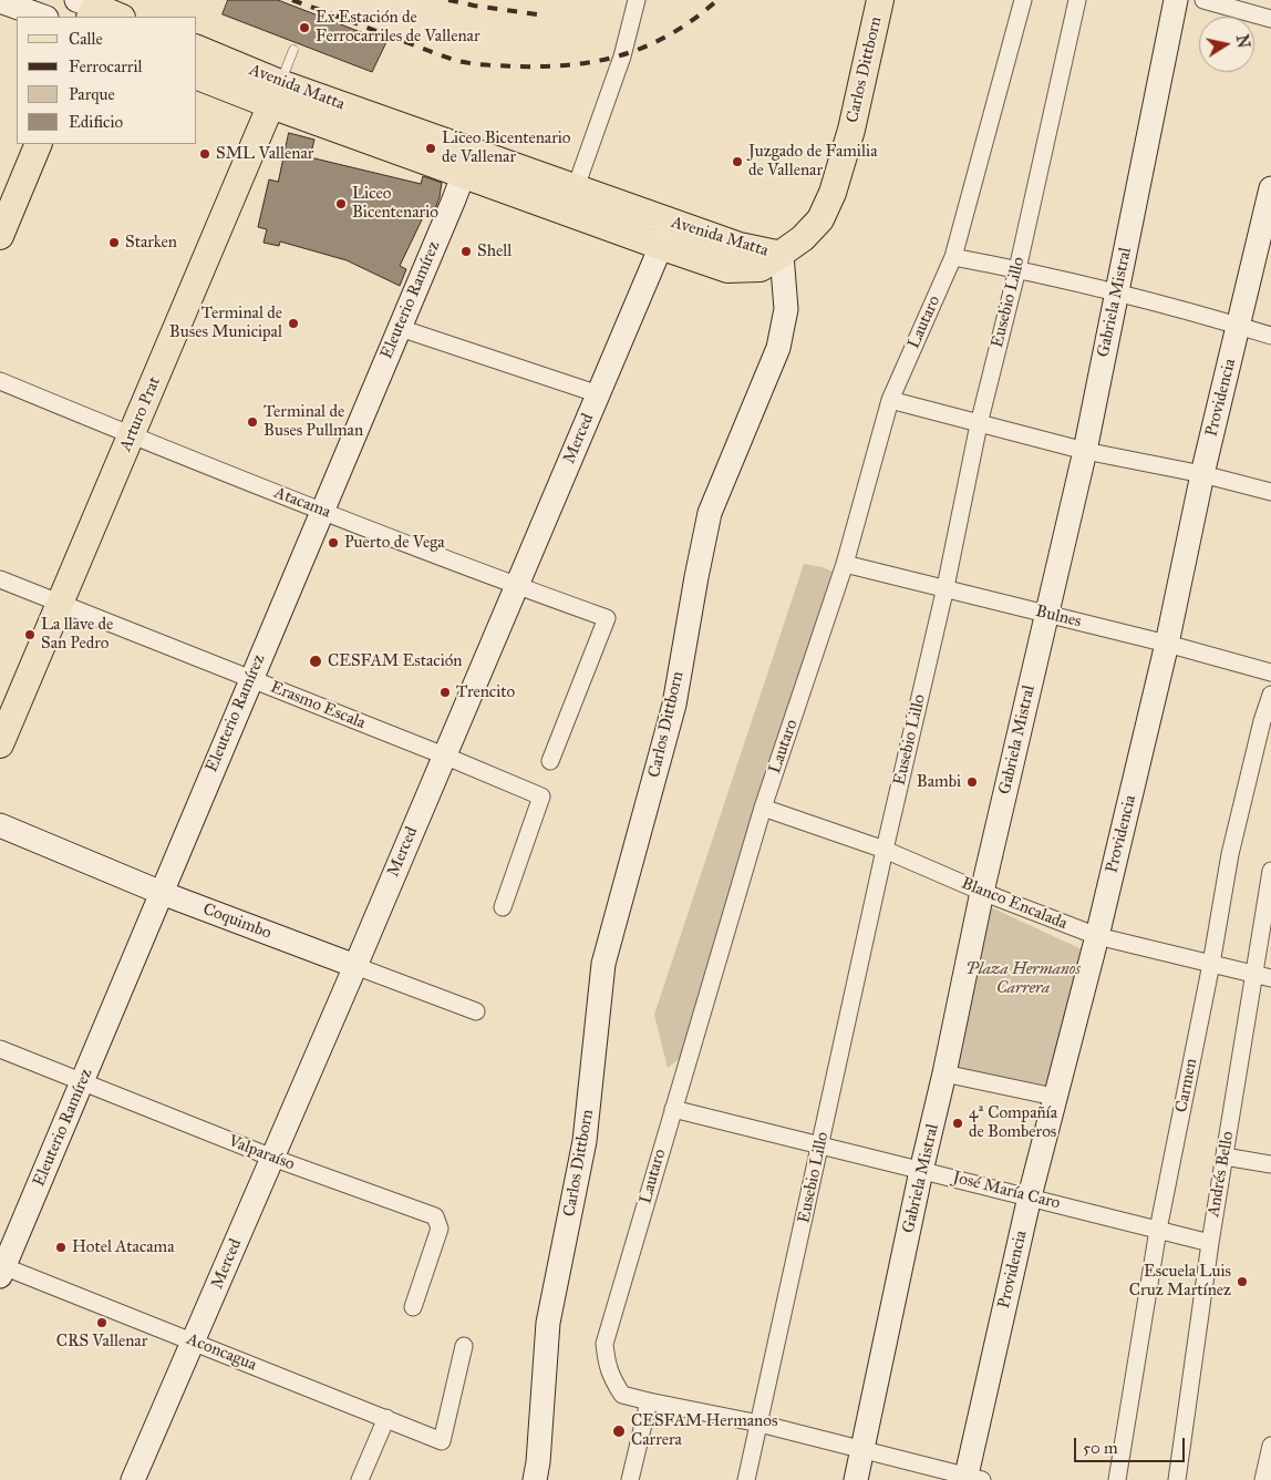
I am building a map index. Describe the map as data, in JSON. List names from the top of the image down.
{
  "streets": {
    "main road": [
      "Carlos Dittborn",
      "Avenida Matta",
      "Eleuterio Ramírez",
      "Gabriela Mistral",
      "Providencia",
      "Arturo Prat",
      "Merced",
      "Coquimbo"
    ],
    "street": [
      "Eusebio Lillo",
      "Lautaro",
      "Atacama",
      "Bulnes",
      "Erasmo Escala",
      "Blanco Encalada",
      "Carmen",
      "Valparaíso",
      "Andrés Bello",
      "José María Caro",
      "Aconcagua"
    ]
  },
  "crossings": [
    ["Carlos Dittborn", "Avenida Matta"],
    ["Avenida Matta", "Eleuterio Ramírez"],
    ["Avenida Matta", "Arturo Prat"],
    ["Avenida Matta", "Merced"],
    ["Eleuterio Ramírez", "Atacama"],
    ["Eleuterio Ramírez", "Erasmo Escala"],
    ["Eleuterio Ramírez", "Coquimbo"],
    ["Eleuterio Ramírez", "Valparaíso"],
    ["Eleuterio Ramírez", "Aconcagua"],
    ["Eusebio Lillo", "Lautaro"],
    ["Eusebio Lillo", "Bulnes"],
    ["Eusebio Lillo", "Blanco Encalada"],
    ["Eusebio Lillo", "José María Caro"],
    ["Gabriela Mistral", "Lautaro"],
    ["Gabriela Mistral", "Bulnes"],
    ["Gabriela Mistral", "Blanco Encalada"],
    ["Gabriela Mistral", "José María Caro"],
    ["Lautaro", "Providencia"],
    ["Lautaro", "Bulnes"],
    ["Lautaro", "Blanco Encalada"],
    ["Lautaro", "José María Caro"],
    ["Providencia", "Bulnes"],
    ["Providencia", "Blanco Encalada"],
    ["Providencia", "José María Caro"],
    ["Arturo Prat", "Atacama"],
    ["Arturo Prat", "Erasmo Escala"],
    ["Merced", "Atacama"],
    ["Merced", "Erasmo Escala"],
    ["Merced", "Coquimbo"],
    ["Merced", "Valparaíso"],
    ["Merced", "Aconcagua"],
    ["Blanco Encalada", "Carmen"],
    ["Blanco Encalada", "Andrés Bello"],
    ["Carmen", "José María Caro"],
    ["Andrés Bello", "José María Caro"]
  ],
  "parks": ["Plaza Hermanos Carrera"],
  "places": [
    "Ex Estación de Ferrocarriles de Vallenar",
    "Liceo Bicentenario de Vallenar",
    "SML Vallenar",
    "Juzgado de Familia de Vallenar",
    "Liceo Bicentenario",
    "Starken",
    "Shell",
    "Terminal de Buses Municipal",
    "Terminal de Buses Pullman",
    "Puerto de Vega",
    "La llave de San Pedro",
    "CESFAM Estación",
    "Trencito",
    "Bambi",
    "4ª Compañía de Bomberos",
    "Hotel Atacama",
    "Escuela Luis Cruz Martínez",
    "CRS Vallenar",
    "CESFAM Hermanos Carrera"
  ],
  "legend": [
    "Calle",
    "Ferrocarril",
    "Parque",
    "Edificio"
  ],
  "scale_bar": "50 m",
  "north": "right"
}
